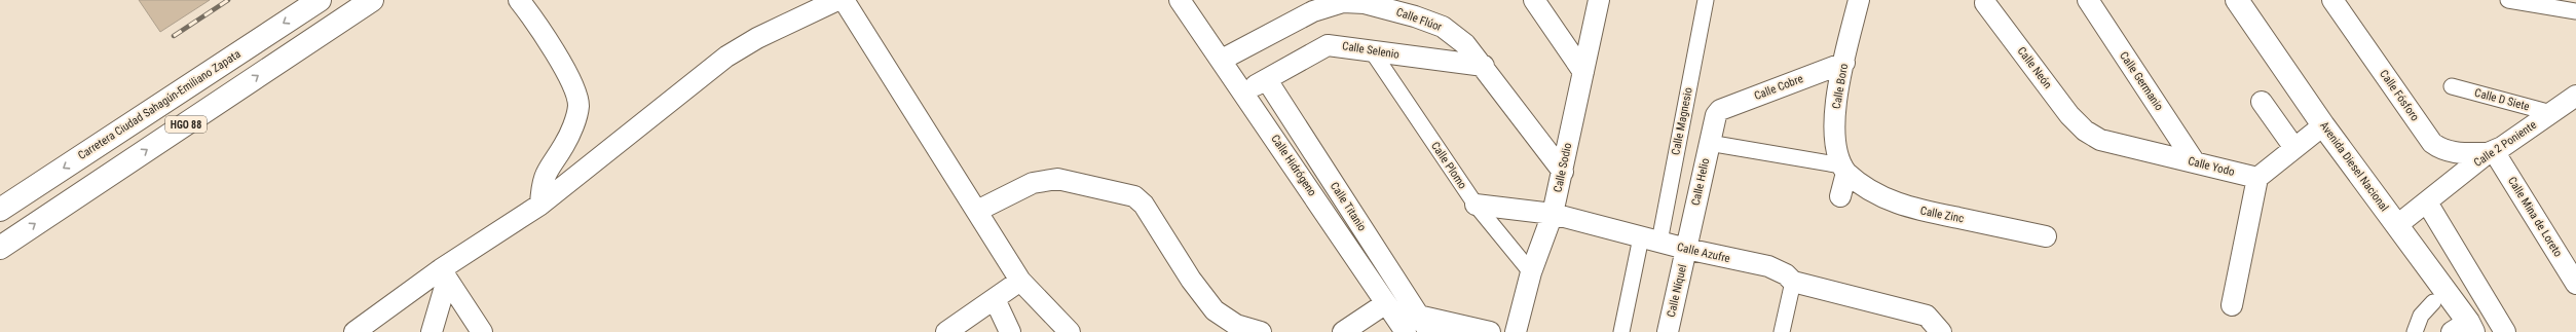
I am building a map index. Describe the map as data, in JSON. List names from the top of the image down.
{
  "streets": {
    "main road": ["Carretera Ciudad Sahagún-Emiliano Zapata", "HGO 88", "Avenida Diesel Nacional"],
    "street": [
      "Calle Flúor",
      "Calle Selenio",
      "Calle Neón",
      "Calle Germanio",
      "Calle Boro",
      "Calle Cobre",
      "Calle Fósforo",
      "Calle D Siete",
      "Calle Magnesio",
      "Calle 2 Poniente",
      "Calle Hidrógeno",
      "Calle Plomo",
      "Calle Yodo",
      "Calle Sodio",
      "Calle Helio",
      "Calle Titanio",
      "Calle Zinc",
      "Calle Mina de Loreto",
      "Calle Azufre",
      "Calle Níquel"
    ]
  },
  "crossings": [
    ["Calle Flúor", "Calle Selenio"],
    ["Calle Flúor", "Calle Hidrógeno"],
    ["Calle Flúor", "Calle Sodio"],
    ["Calle Selenio", "Calle Hidrógeno"],
    ["Calle Selenio", "Calle Plomo"],
    ["Calle Selenio", "Calle Titanio"],
    ["Calle Neón", "Calle Yodo"],
    ["Calle Germanio", "Calle Yodo"],
    ["Calle Boro", "Calle Cobre"],
    ["Calle Boro", "Calle Zinc"],
    ["Calle Cobre", "Calle Helio"],
    ["Calle Fósforo", "Calle 2 Poniente"],
    ["Calle Fósforo", "Calle Mina de Loreto"],
    ["Calle D Siete", "Calle 2 Poniente"],
    ["Calle Magnesio", "Calle Azufre"],
    ["Calle 2 Poniente", "Avenida Diesel Nacional"],
    ["Calle 2 Poniente", "Calle Mina de Loreto"],
    ["Calle Plomo", "Calle Sodio"],
    ["Calle Plomo", "Calle Azufre"],
    ["Calle Sodio", "Calle Azufre"],
    ["Calle Helio", "Calle Zinc"],
    ["Calle Helio", "Calle Azufre"],
    ["Calle Helio", "Calle Níquel"],
    ["Calle Azufre", "Calle Níquel"]
  ]
}
